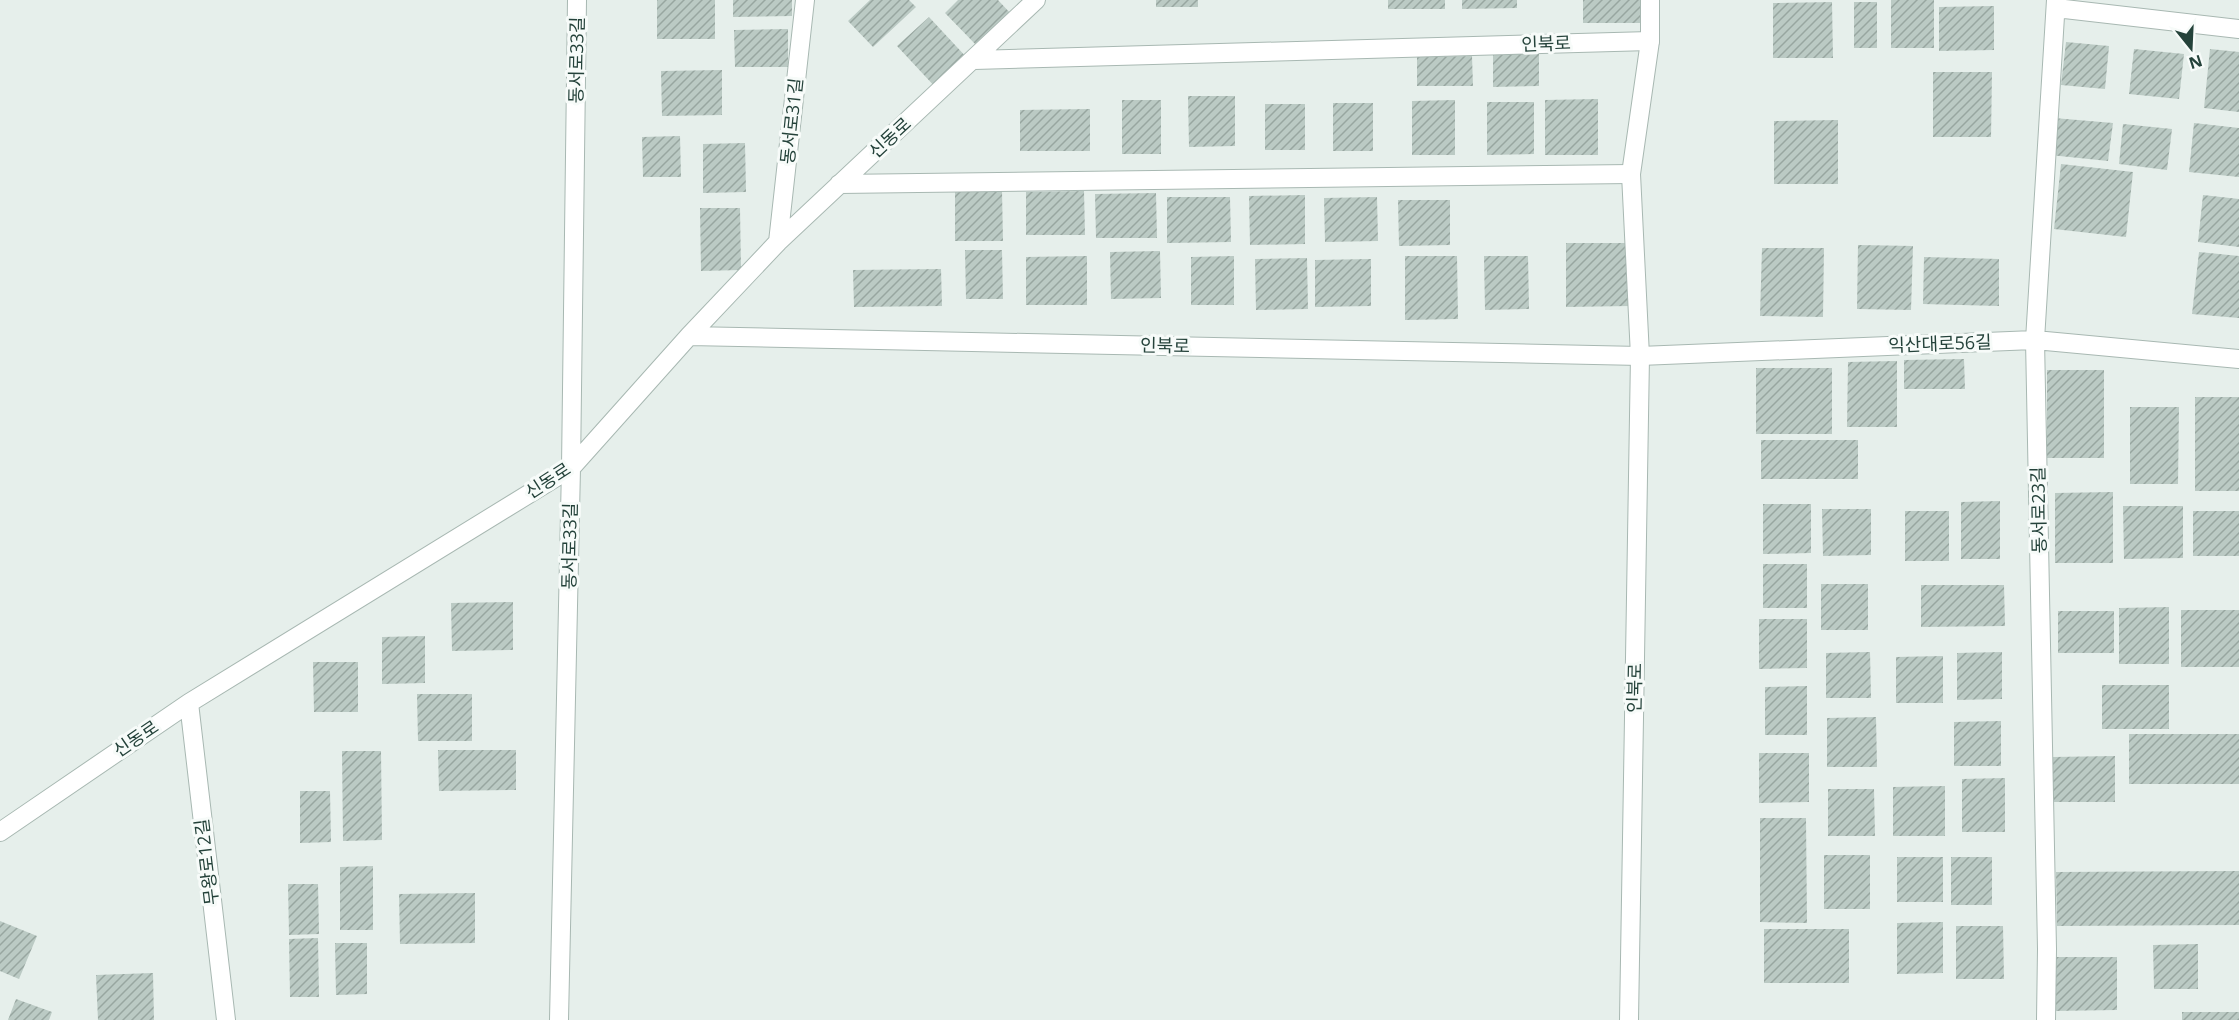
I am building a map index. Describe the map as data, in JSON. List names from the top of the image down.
{
  "streets": {
    "street": [
      "인북로",
      "동서로33길",
      "동서로31길",
      "신동로",
      "익산대로56길",
      "동서로23길",
      "무왕로12길"
    ]
  },
  "crossings": [
    ["인북로", "신동로"],
    ["인북로", "익산대로56길"],
    ["동서로33길", "신동로"],
    ["동서로31길", "신동로"],
    ["신동로", "무왕로12길"],
    ["익산대로56길", "동서로23길"]
  ],
  "north": "bottom"
}
